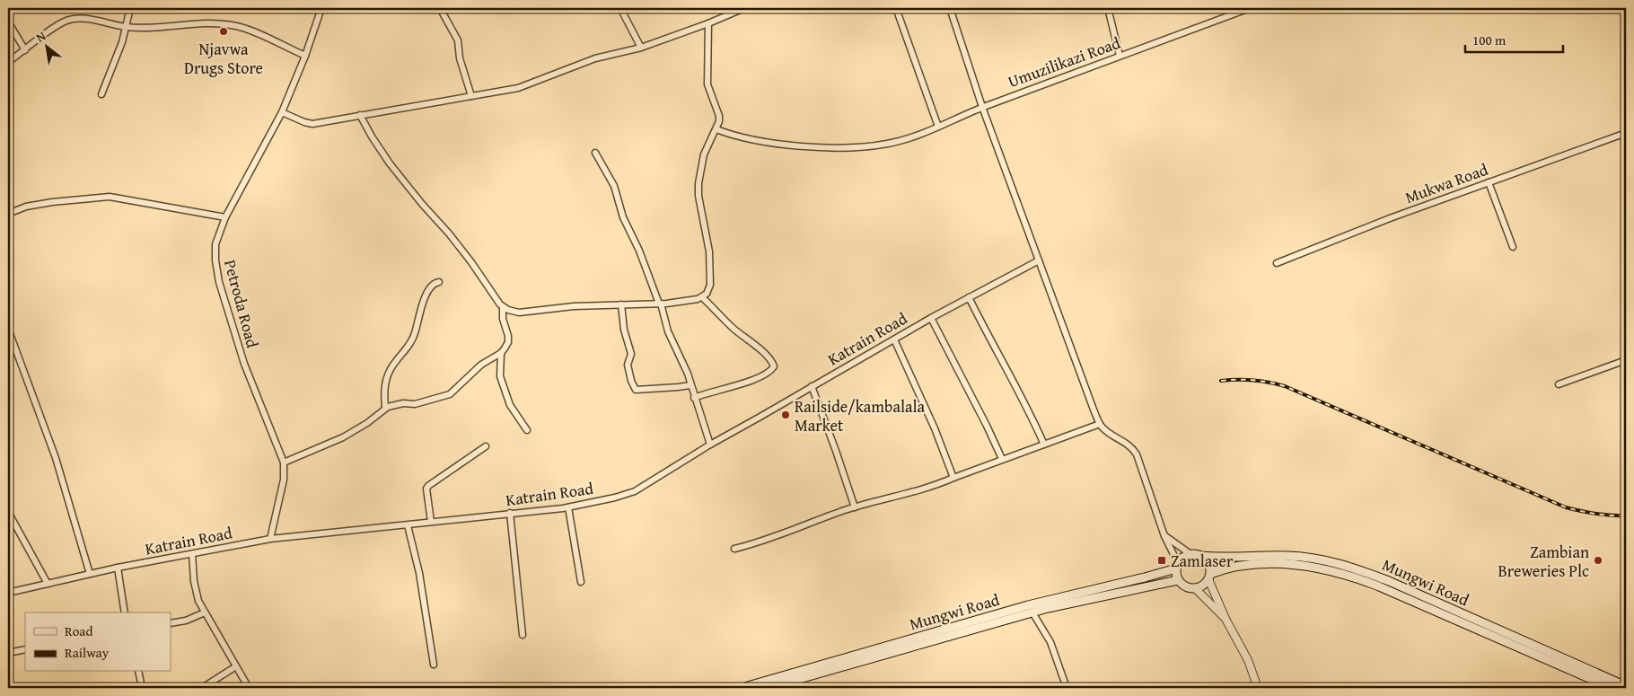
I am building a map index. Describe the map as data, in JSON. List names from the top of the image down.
{
  "streets": {
    "main road": ["Mungwi Road"],
    "street": [
      "Umuzilikazi Road",
      "Mukwa Road",
      "Petroda Road",
      "Katrain Road"
    ]
  },
  "crossings": [
    ["Petroda Road", "Katrain Road"]
  ],
  "places": {
    "other": ["Njavwa Drugs Store", "Railside/kambalala Market", "Zambian Breweries Plc"],
    "transit": ["Zamlaser"]
  },
  "legend": ["Road", "Railway"],
  "scale_bar": "100 m",
  "north": "top left"
}
